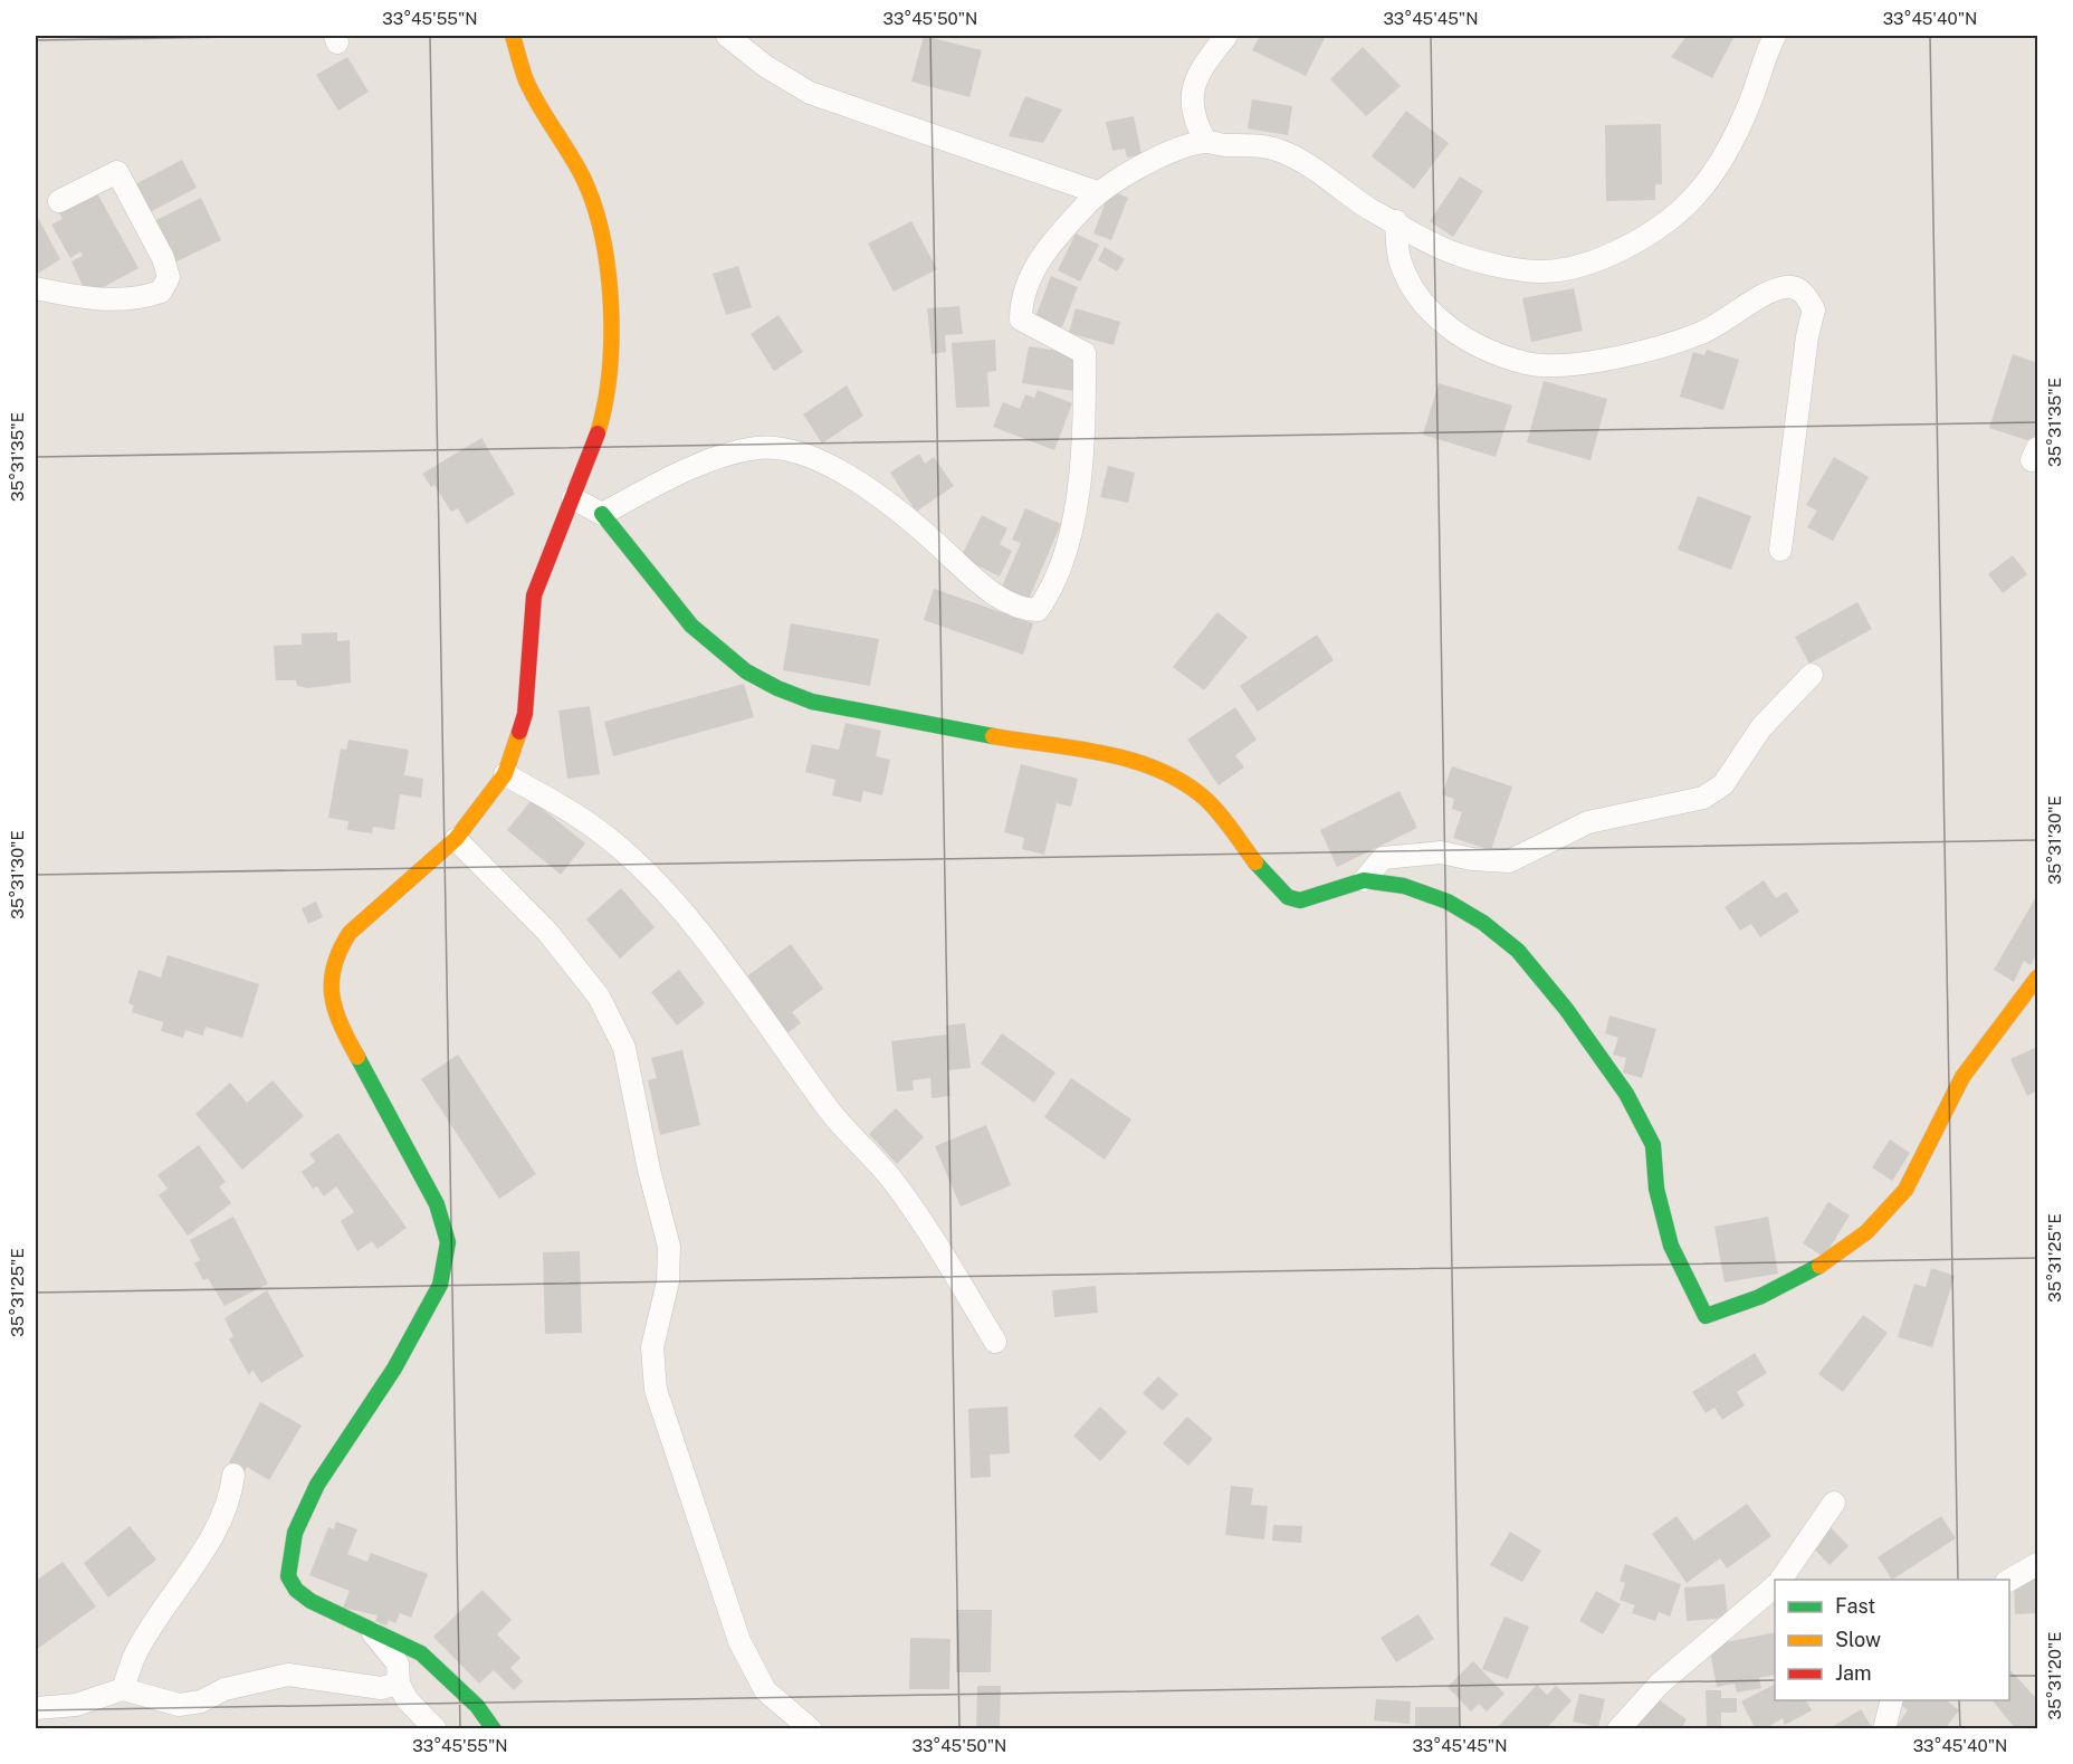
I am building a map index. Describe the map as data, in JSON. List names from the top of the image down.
{
  "legend": ["Fast", "Slow", "Jam"],
  "coordinates": [
    "33°45'55\"N",
    "33°45'50\"N",
    "33°45'45\"N",
    "33°45'40\"N",
    "35°31'35\"E",
    "35°31'30\"E",
    "35°31'25\"E",
    "35°31'20\"E"
  ]
}
